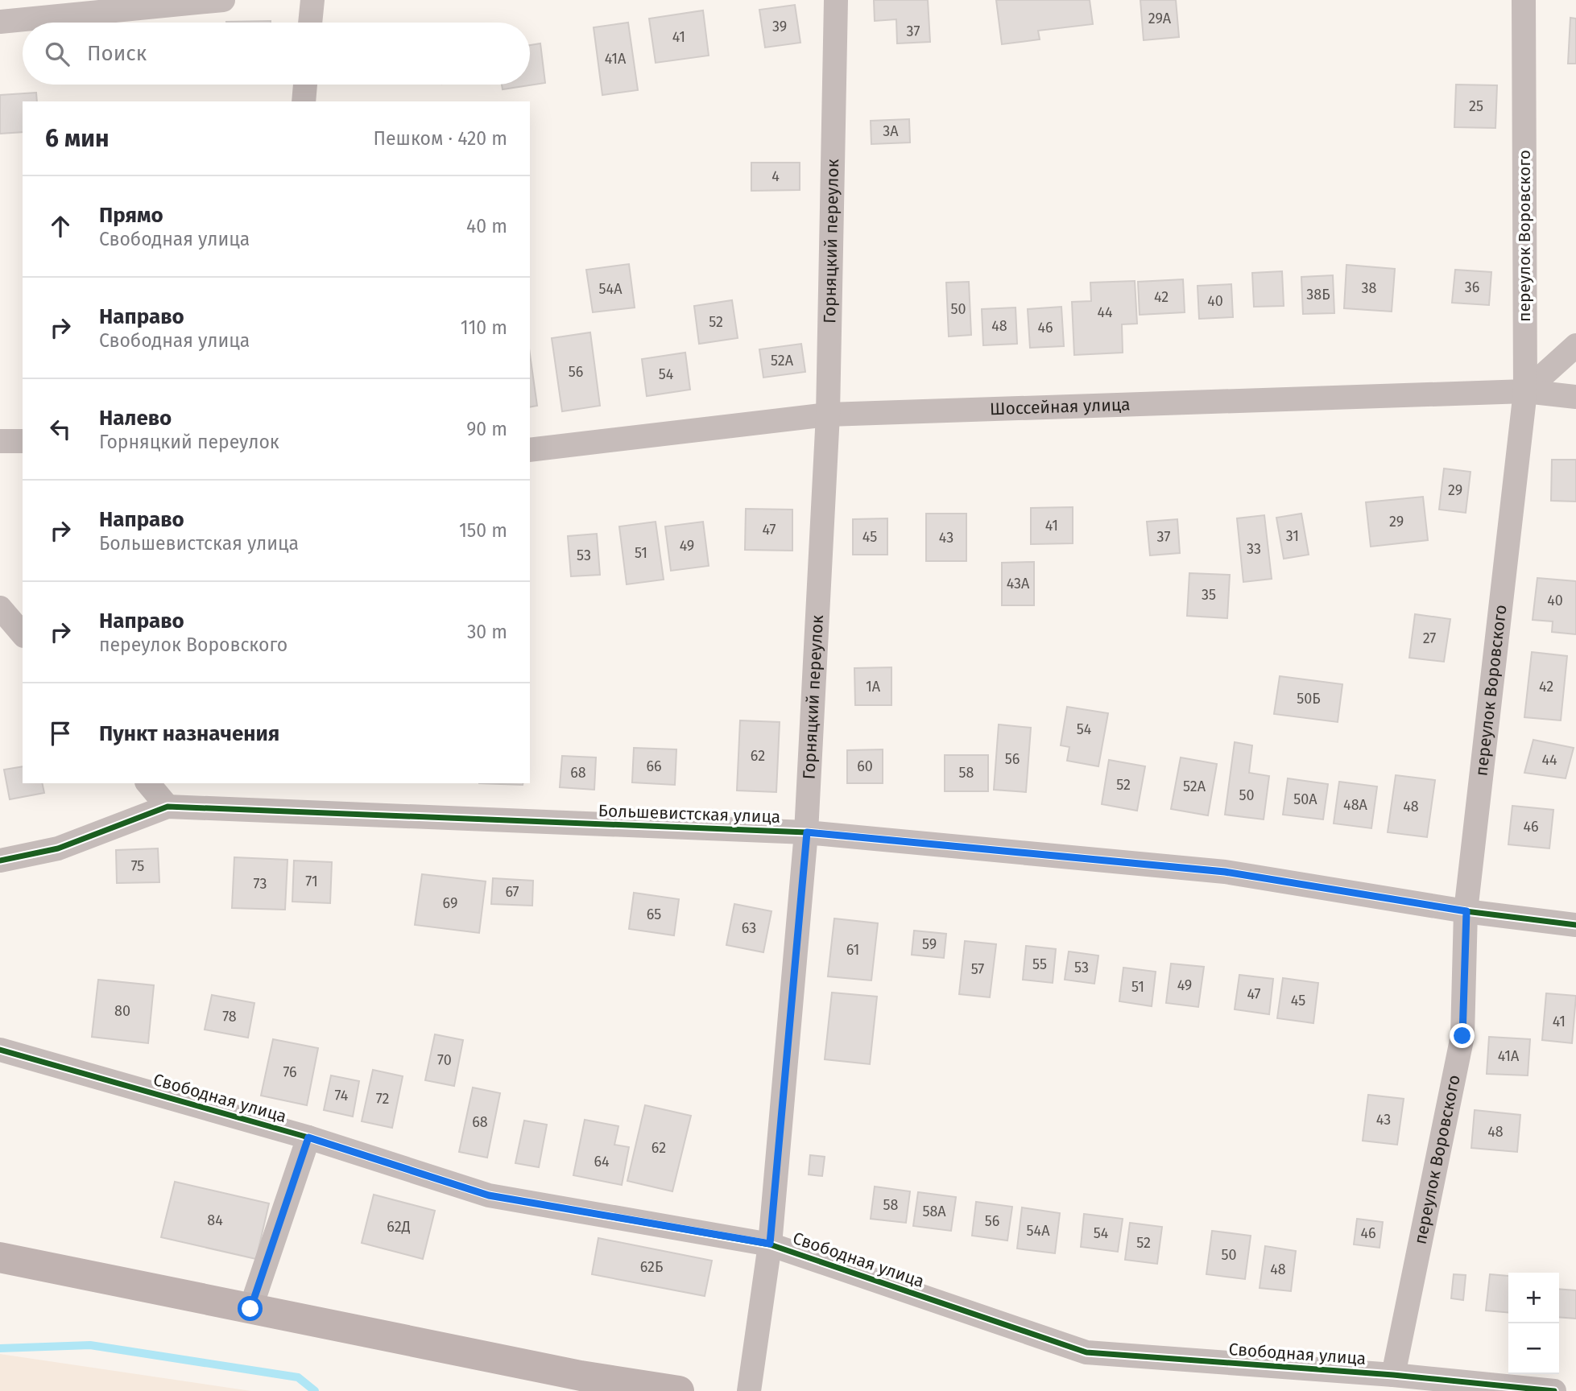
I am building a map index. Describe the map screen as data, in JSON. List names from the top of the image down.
{
  "streets": {
    "street": [
      "переулок Воровского",
      "Горняцкий переулок",
      "Шоссейная улица",
      "Большевистская улица",
      "Свободная улица"
    ]
  },
  "crossings": [
    ["переулок Воровского", "Шоссейная улица"],
    ["переулок Воровского", "Большевистская улица"],
    ["переулок Воровского", "Свободная улица"],
    ["Горняцкий переулок", "Шоссейная улица"],
    ["Горняцкий переулок", "Большевистская улица"],
    ["Горняцкий переулок", "Свободная улица"]
  ],
  "house_numbers": [
    "29А",
    "39",
    "37",
    "41",
    "41А",
    "25",
    "3А",
    "4",
    "36",
    "38",
    "54А",
    "38Б",
    "42",
    "40",
    "50",
    "44",
    "52",
    "48",
    "46",
    "52А",
    "56",
    "54",
    "29",
    "29",
    "41",
    "47",
    "31",
    "45",
    "37",
    "43",
    "49",
    "33",
    "51",
    "53",
    "43А",
    "35",
    "40",
    "27",
    "1А",
    "42",
    "50Б",
    "54",
    "62",
    "56",
    "44",
    "66",
    "60",
    "68",
    "58",
    "52",
    "52А",
    "50",
    "50А",
    "48А",
    "48",
    "46",
    "75",
    "71",
    "73",
    "67",
    "69",
    "65",
    "63",
    "59",
    "61",
    "55",
    "53",
    "57",
    "49",
    "51",
    "47",
    "45",
    "80",
    "78",
    "41",
    "41А",
    "70",
    "76",
    "74",
    "72",
    "43",
    "68",
    "48",
    "62",
    "64",
    "58",
    "58А",
    "84",
    "56",
    "62Д",
    "54А",
    "54",
    "46",
    "52",
    "50",
    "62Б",
    "48"
  ],
  "page": {
    "search": "Поиск",
    "heading": ["6 мин", "Пешком · 420 m"],
    "list": [
      ["Прямо", "Свободная улица", "40 m"],
      ["Направо", "Свободная улица", "110 m"],
      ["Налево", "Горняцкий переулок", "90 m"],
      ["Направо", "Большевистская улица", "150 m"],
      ["Направо", "переулок Воровского", "30 m"],
      "Пункт назначения"
    ],
    "map_buttons": ["+", "−"]
  }
}
